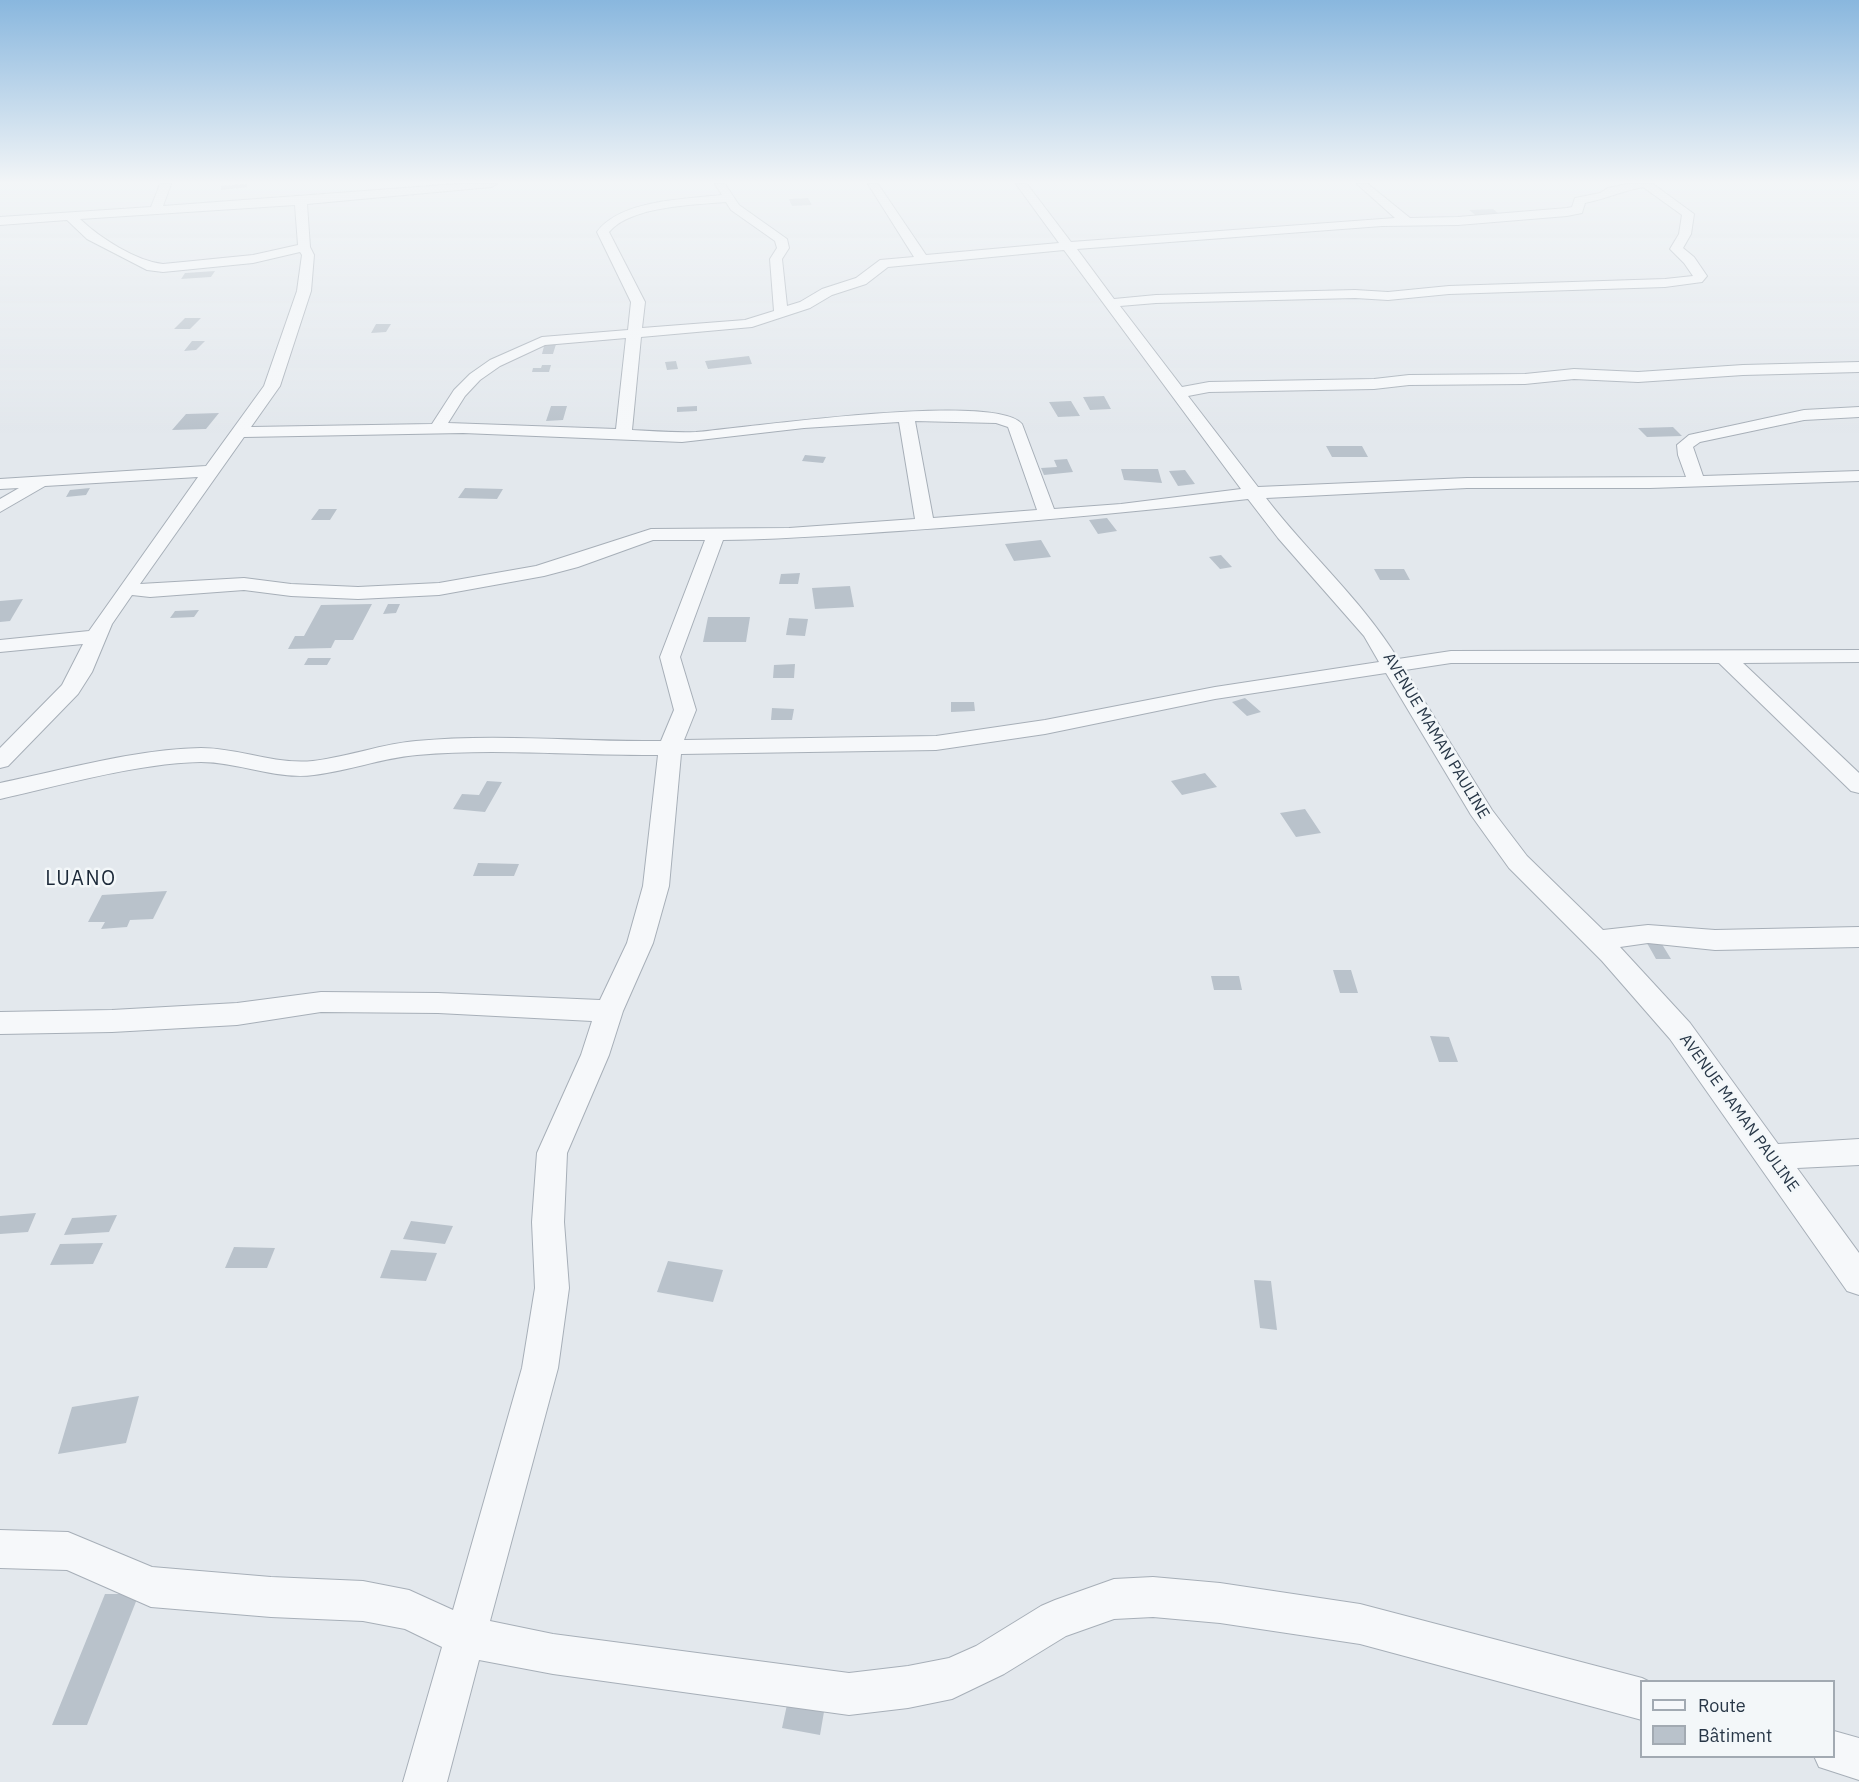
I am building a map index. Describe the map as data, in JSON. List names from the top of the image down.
{
  "streets": {
    "street": ["AVENUE MAMAN PAULINE"]
  },
  "districts": ["LUANO"],
  "legend": ["Route", "Bâtiment"]
}
